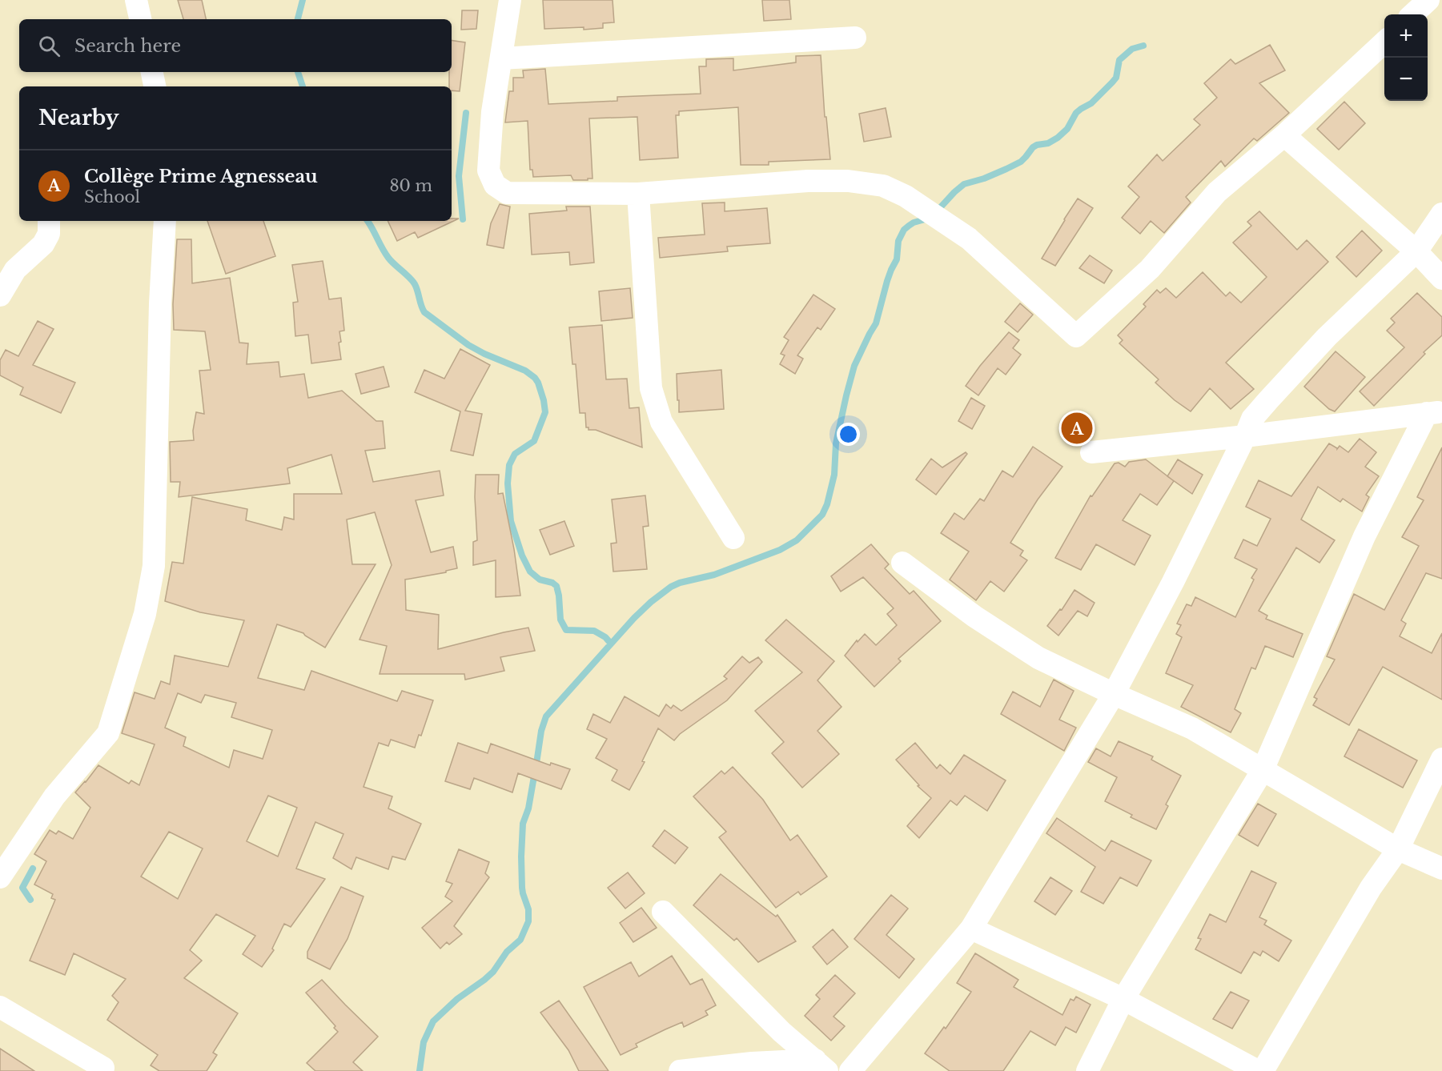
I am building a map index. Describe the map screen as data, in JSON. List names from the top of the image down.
{
  "page": {
    "map_buttons": ["+", "−"],
    "search": "Search here",
    "heading": "Nearby",
    "list": [
      {
        "mark": "A",
        "name": "Collège Prime Agnesseau",
        "note": "School",
        "value": "80 m"
      }
    ],
    "pins": "A"
  }
}
